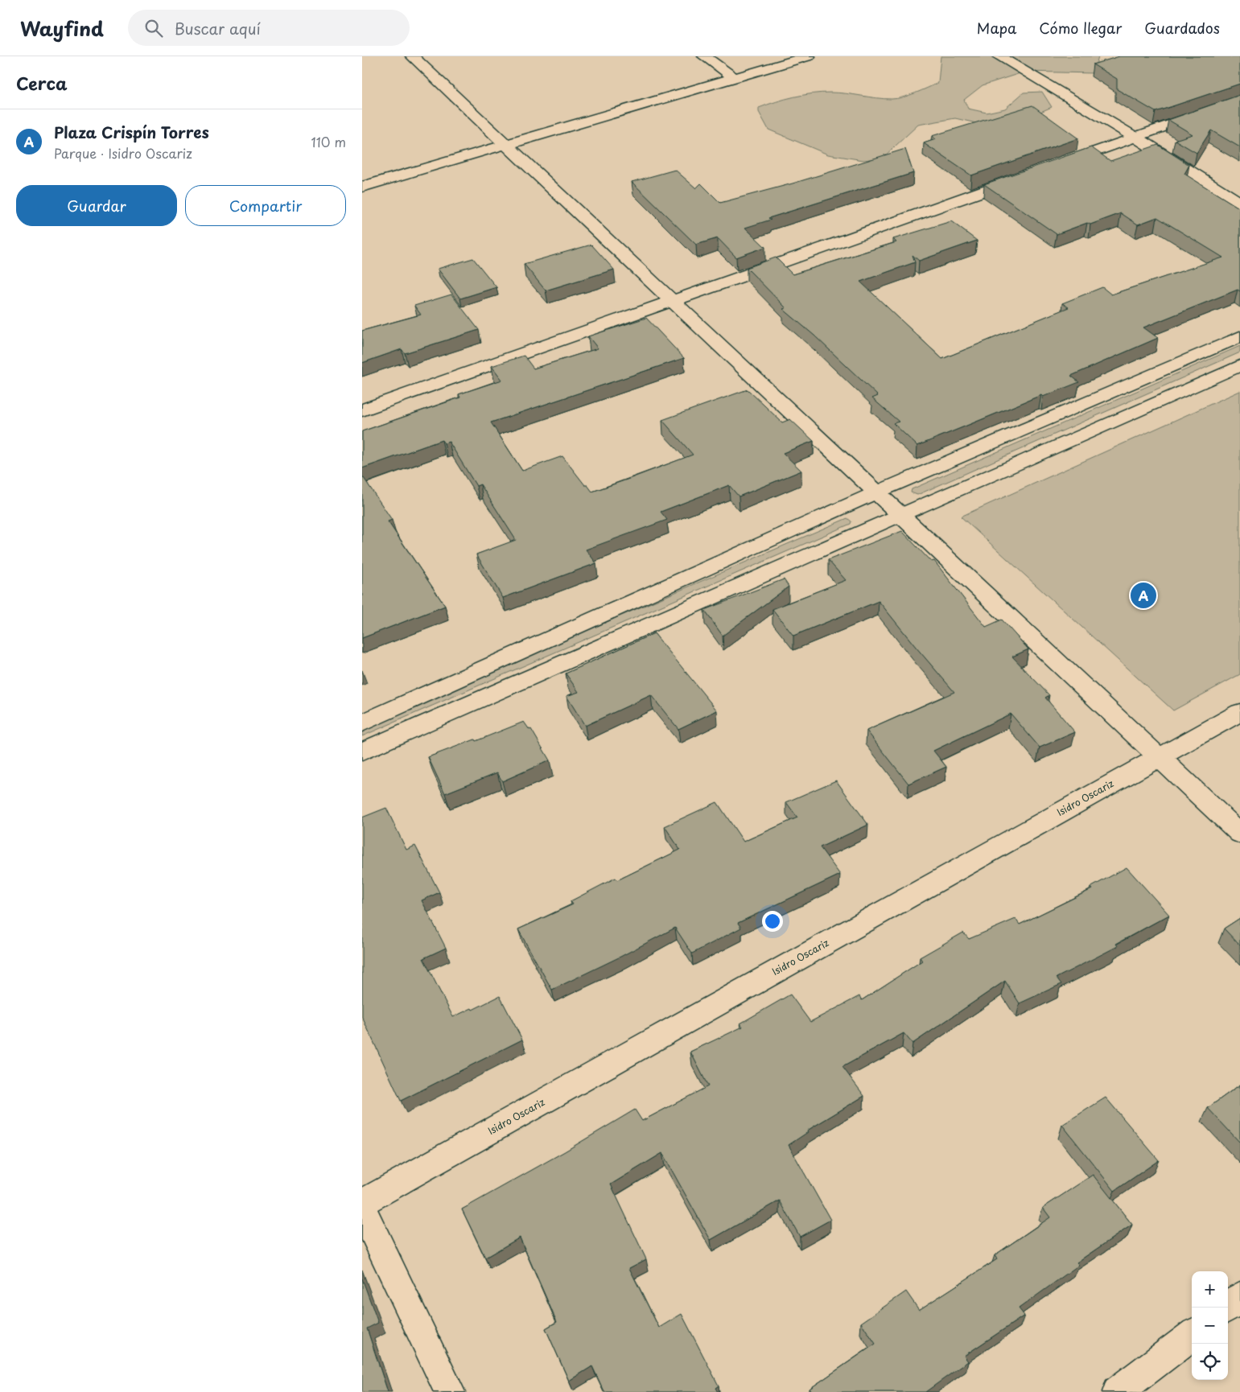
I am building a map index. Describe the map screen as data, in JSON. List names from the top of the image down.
{
  "streets": {
    "street": ["Isidro Oscariz"]
  },
  "page": {
    "header": "Wayfind",
    "search": "Buscar aquí",
    "nav": ["Mapa", "Cómo llegar", "Guardados"],
    "heading": "Cerca",
    "list": [
      {
        "mark": "A",
        "name": "Plaza Crispín Torres",
        "note": "Parque · Isidro Oscariz",
        "value": "110 m"
      }
    ],
    "buttons": ["Guardar", "Compartir"],
    "pins": "A",
    "map_buttons": ["+", "−"]
  }
}
